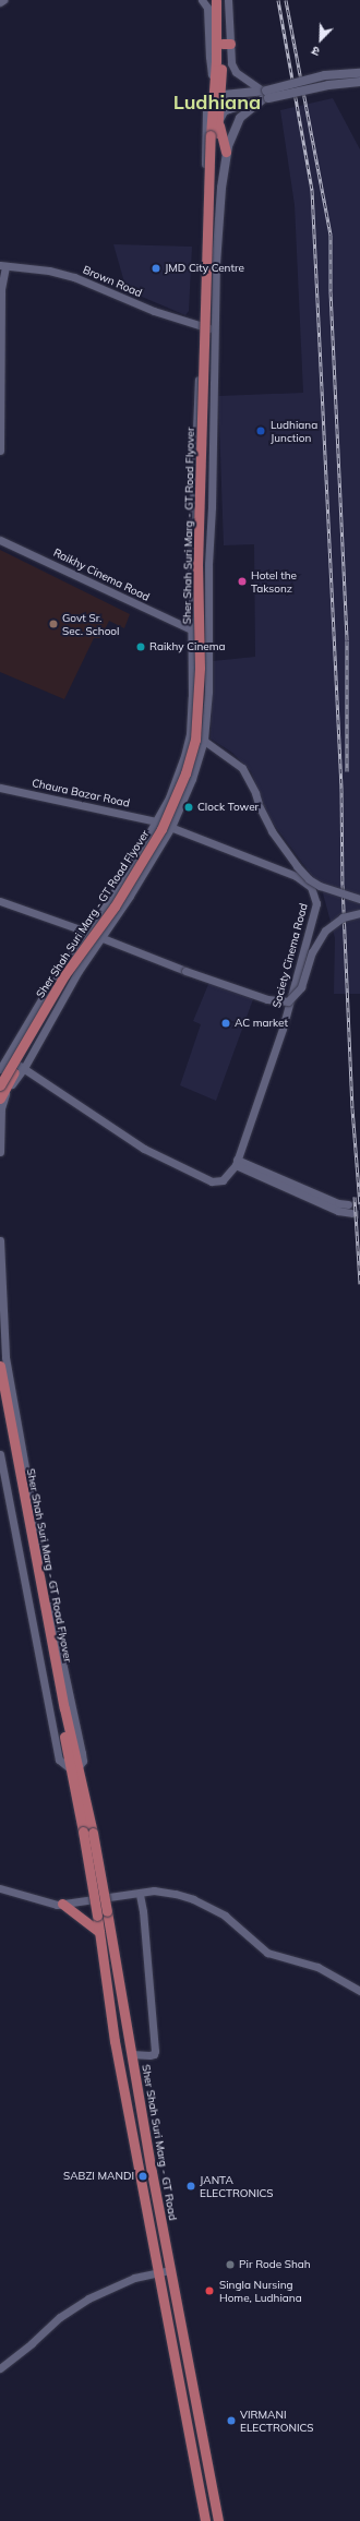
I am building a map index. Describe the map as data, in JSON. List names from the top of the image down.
{
  "streets": {
    "main road": ["Sher Shah Suri Marg - GT Road Flyover", "Sher Shah Suri Marg - GT Road"],
    "street": [
      "Brown Road",
      "Raikhy Cinema Road",
      "Chaura Bazar Road",
      "Society Cinema Road"
    ]
  },
  "crossings": [
    ["Sher Shah Suri Marg - GT Road Flyover", "Sher Shah Suri Marg - GT Road"],
    ["Chaura Bazar Road", "Society Cinema Road"]
  ],
  "districts": ["Ludhiana"],
  "places": [
    "JMD City Centre",
    "Ludhiana Junction",
    "Hotel the Taksonz",
    "Govt Sr. Sec. School",
    "Raikhy Cinema",
    "Clock Tower",
    "AC market",
    "SABZI MANDI",
    "JANTA ELECTRONICS",
    "Pir Rode Shah",
    "Singla Nursing Home, Ludhiana",
    "VIRMANI ELECTRONICS"
  ],
  "north": "bottom left"
}
